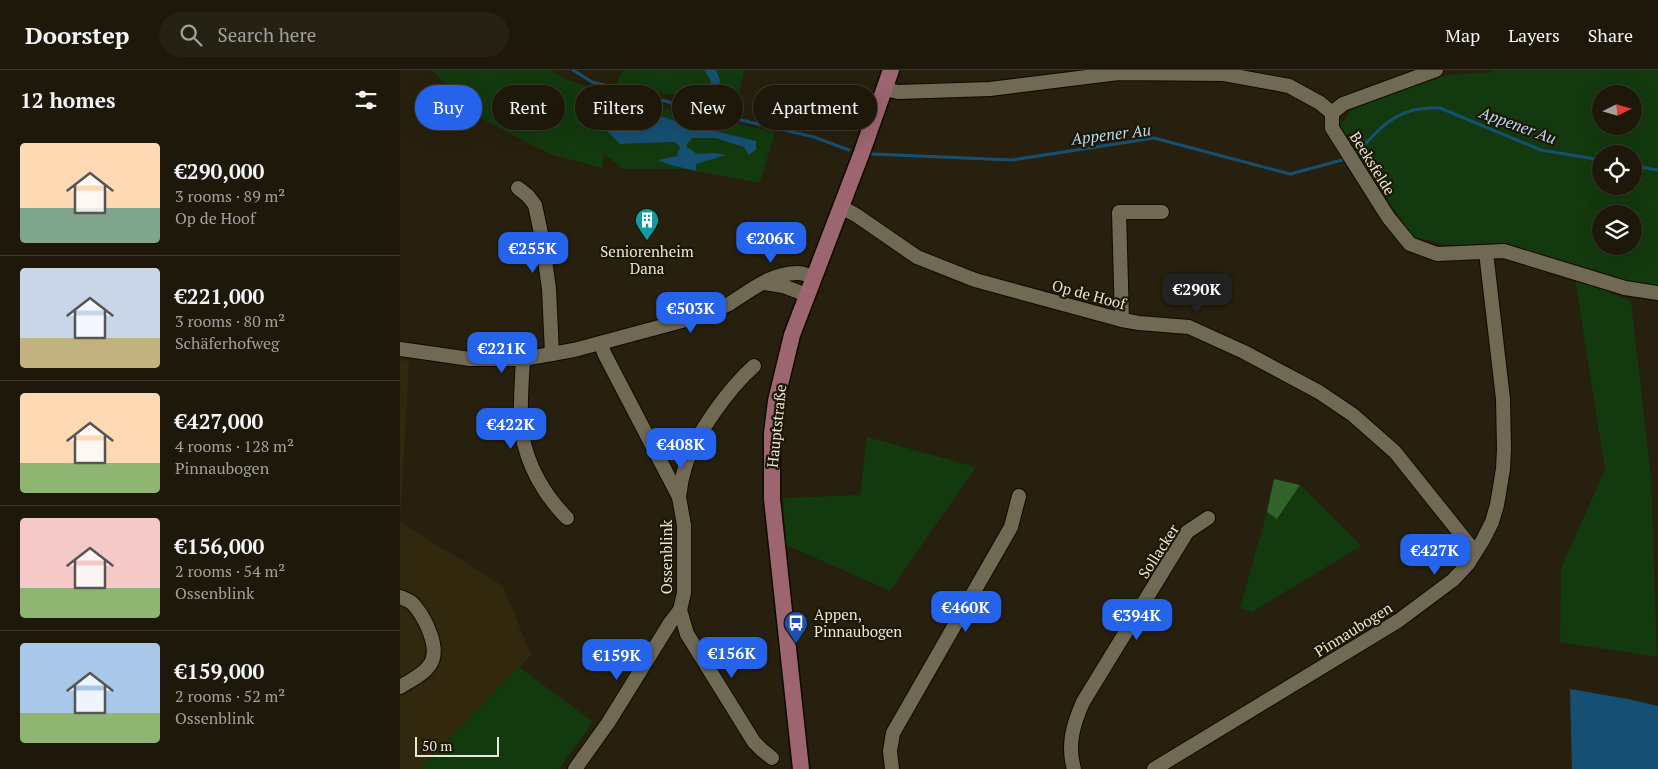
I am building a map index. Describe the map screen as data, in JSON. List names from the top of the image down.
{
  "streets": {
    "main road": ["Hauptstraße"],
    "street": [
      "Beeksfelde",
      "Op de Hoof",
      "Sollacker",
      "Ossenblink",
      "Pinnaubogen"
    ]
  },
  "crossings": [
    ["Beeksfelde", "Pinnaubogen"],
    ["Op de Hoof", "Hauptstraße"],
    ["Op de Hoof", "Pinnaubogen"]
  ],
  "water": ["Appener Au"],
  "places": {
    "building": ["Seniorenheim Dana"],
    "bus stop": ["Appen, Pinnaubogen"]
  },
  "scale_bar": "50 m",
  "north": "right",
  "page": {
    "header": "Doorstep",
    "search": "Search here",
    "nav": ["Map", "Layers", "Share"],
    "heading": "12 homes",
    "chip": [
      "Buy",
      "Rent",
      "Filters",
      "New",
      "Apartment"
    ],
    "list": [
      {
        "name": "€290,000",
        "note": "3 rooms · 89 m² · Op de Hoof"
      },
      {
        "name": "€221,000",
        "note": "3 rooms · 80 m² · Schäferhofweg"
      },
      {
        "name": "€427,000",
        "note": "4 rooms · 128 m² · Pinnaubogen"
      },
      {
        "name": "€156,000",
        "note": "2 rooms · 54 m² · Ossenblink"
      },
      {
        "name": "€159,000",
        "note": "2 rooms · 52 m² · Ossenblink"
      }
    ],
    "price": [
      "€206K",
      "€255K",
      "€290K",
      "€503K",
      "€221K",
      "€422K",
      "€408K",
      "€427K",
      "€460K",
      "€394K",
      "€156K",
      "€159K"
    ],
    "scale": "50 m"
  }
}
